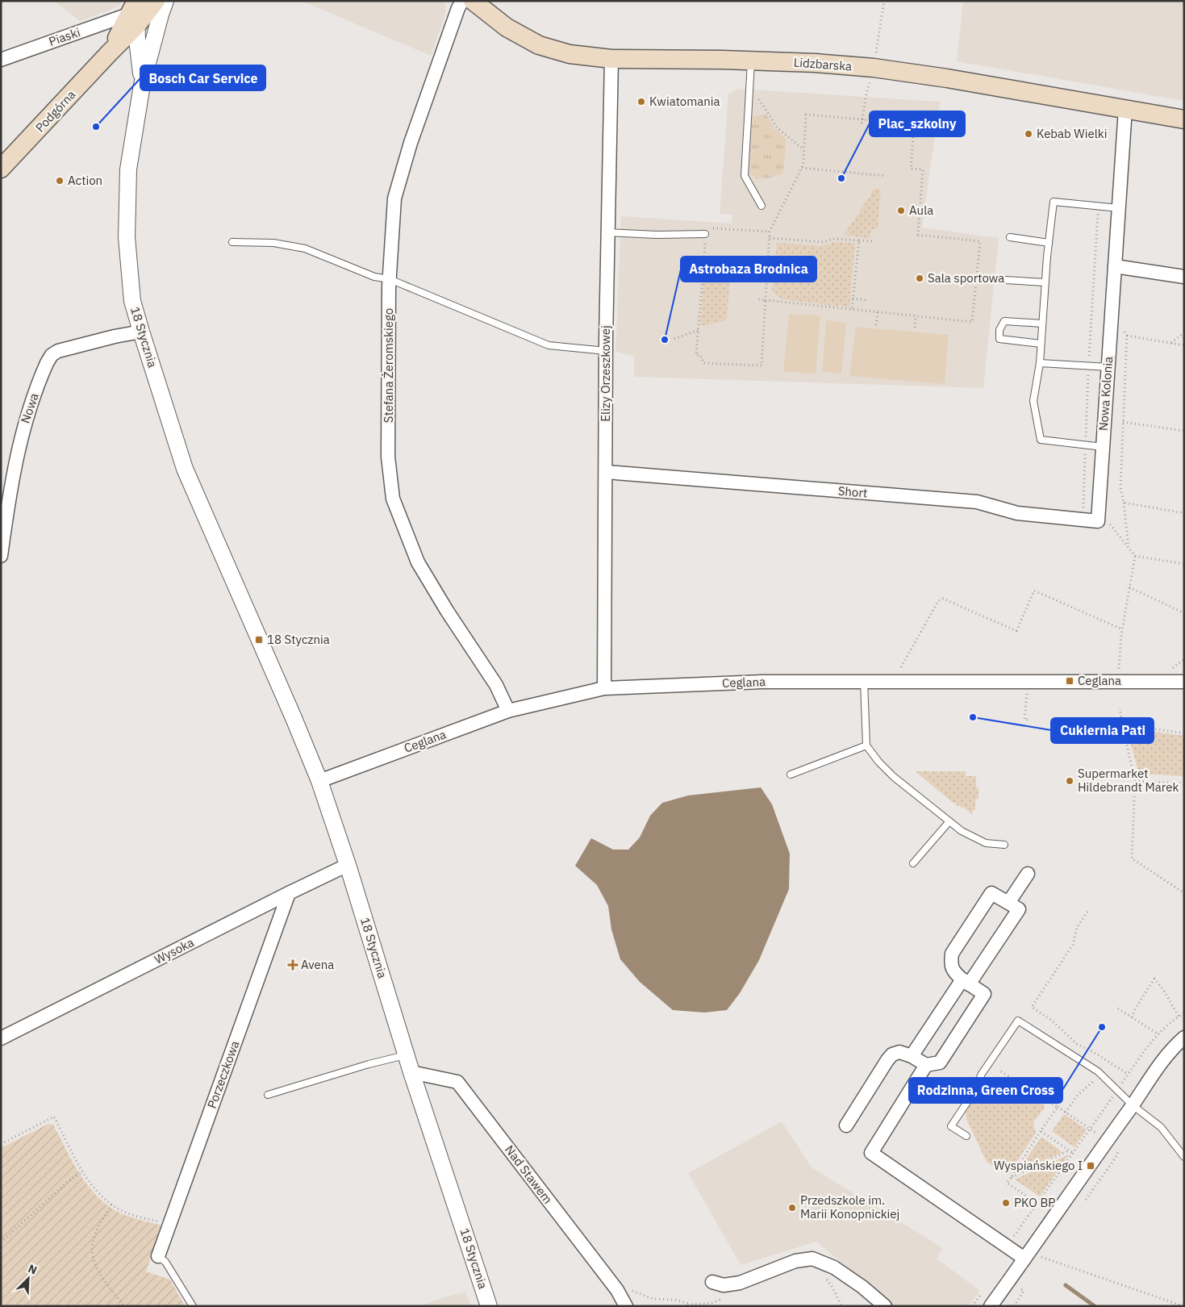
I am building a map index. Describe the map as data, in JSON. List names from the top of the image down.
{
  "streets": {
    "main road": ["Lidzbarska", "Podgórna"],
    "street": [
      "Piaski",
      "18 Stycznia",
      "Stefana Żeromskiego",
      "Elizy Orzeszkowej",
      "Nowa Kolonia",
      "Nowa",
      "Short",
      "Ceglana",
      "Wysoka",
      "Porzeczkowa",
      "Nad Stawem"
    ]
  },
  "crossings": [
    ["Piaski", "Podgórna"],
    ["Piaski", "18 Stycznia"],
    ["Lidzbarska", "Elizy Orzeszkowej"],
    ["Lidzbarska", "Nowa Kolonia"],
    ["Podgórna", "18 Stycznia"],
    ["18 Stycznia", "Nowa"],
    ["18 Stycznia", "Ceglana"],
    ["18 Stycznia", "Wysoka"],
    ["18 Stycznia", "Nad Stawem"],
    ["Stefana Żeromskiego", "Ceglana"],
    ["Elizy Orzeszkowej", "Short"],
    ["Elizy Orzeszkowej", "Ceglana"],
    ["Nowa Kolonia", "Short"],
    ["Wysoka", "Porzeczkowa"]
  ],
  "places": {
    "other": [
      "Kwiatomania",
      "Bosch Car Service",
      "Kebab Wielki",
      "Plac_szkolny",
      "Action",
      "Aula",
      "Sala sportowa",
      "Astrobaza Brodnica",
      "Cukiernia Pati",
      "Supermarket Hildebrandt Marek",
      "Rodzinna, Green Cross",
      "PKO BP",
      "Przedszkole im. Marii Konopnickiej"
    ],
    "transit": ["18 Stycznia", "Ceglana", "Wyspiańskiego I"],
    "health": ["Avena"]
  },
  "north": "top right"
}
